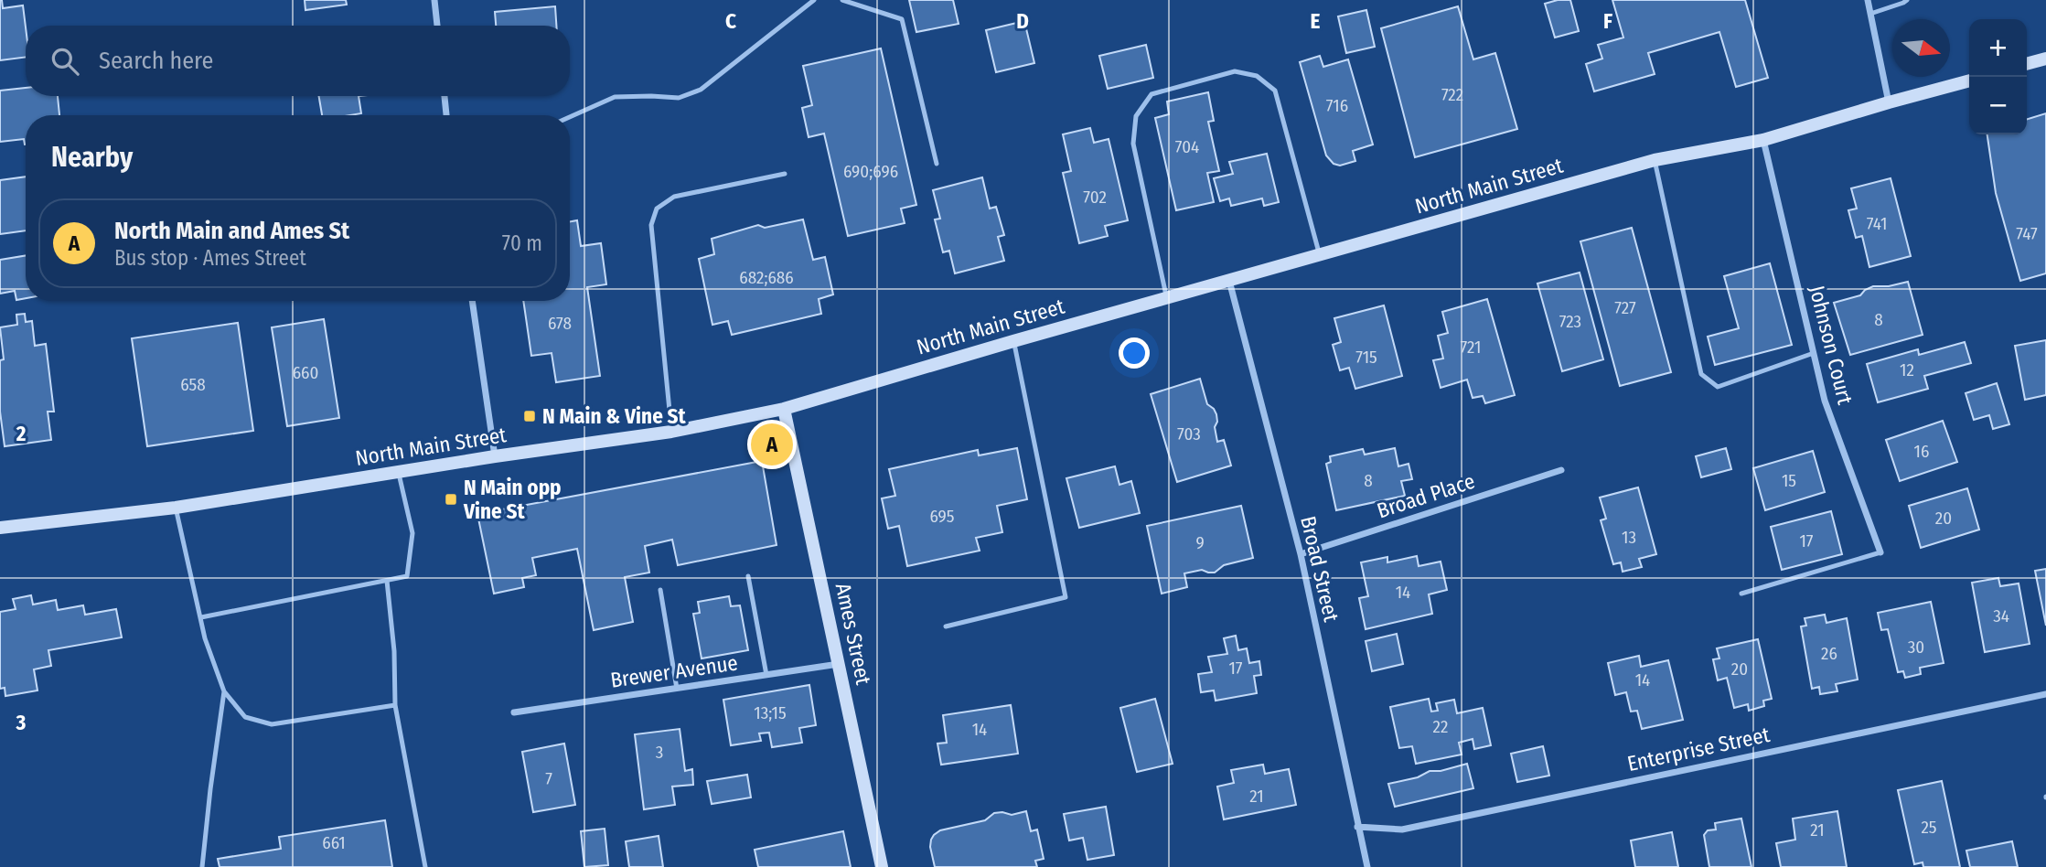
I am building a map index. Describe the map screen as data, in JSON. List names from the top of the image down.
{
  "streets": {
    "main road": ["North Main Street", "Ames Street"],
    "street": [
      "Johnson Court",
      "Broad Place",
      "Broad Street",
      "Brewer Avenue",
      "Enterprise Street"
    ]
  },
  "crossings": [
    ["North Main Street", "Johnson Court"],
    ["North Main Street", "Broad Street"],
    ["North Main Street", "Ames Street"],
    ["Broad Place", "Broad Street"],
    ["Broad Street", "Enterprise Street"],
    ["Ames Street", "Brewer Avenue"]
  ],
  "places": {
    "transit": ["N Main & Vine St", "N Main opp Vine St"]
  },
  "house_numbers": [
    "722",
    "716",
    "704",
    "690;696",
    "702",
    "741",
    "747",
    "682;686",
    "727",
    "8",
    "723",
    "678",
    "721",
    "715",
    "12",
    "660",
    "658",
    "703",
    "16",
    "8",
    "15",
    "695",
    "20",
    "13",
    "17",
    "9",
    "14",
    "34",
    "30",
    "26",
    "17",
    "20",
    "14",
    "13;15",
    "22",
    "14",
    "3",
    "7",
    "21",
    "25",
    "21",
    "661"
  ],
  "north": "right",
  "page": {
    "map_buttons": ["+", "−"],
    "search": "Search here",
    "heading": "Nearby",
    "list": [
      {
        "mark": "A",
        "name": "North Main and Ames St",
        "note": "Bus stop · Ames Street",
        "value": "70 m"
      }
    ],
    "pins": "A"
  },
  "grid": {
    "columns": [
      "C",
      "D",
      "E",
      "F"
    ],
    "rows": ["2", "3"]
  }
}
